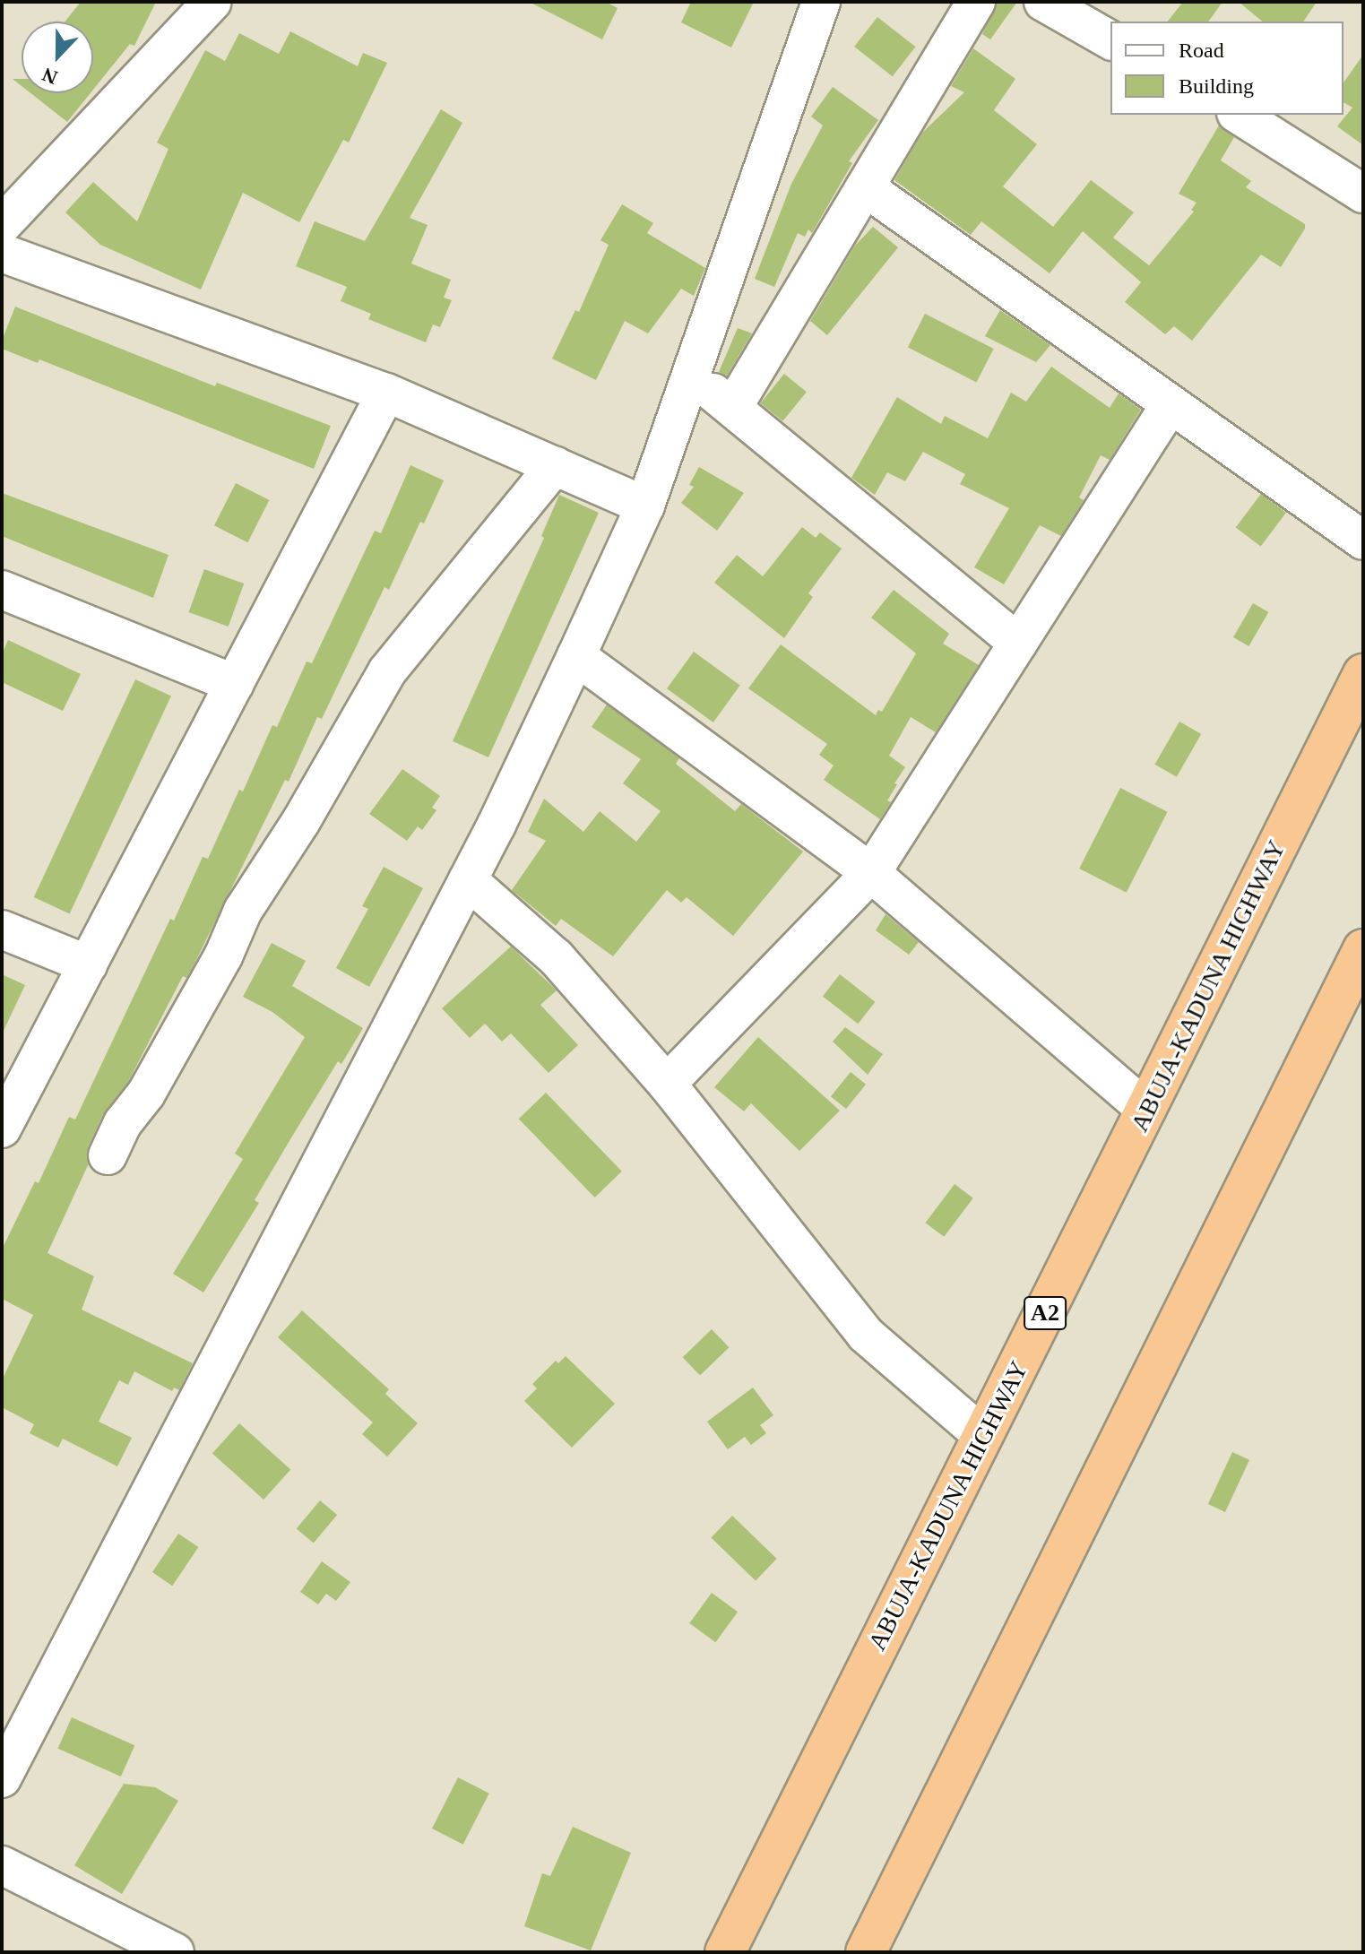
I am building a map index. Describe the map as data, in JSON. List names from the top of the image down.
{
  "streets": {
    "highway": ["ABUJA-KADUNA HIGHWAY", "A2"]
  },
  "legend": ["Road", "Building"],
  "north": "bottom"
}
